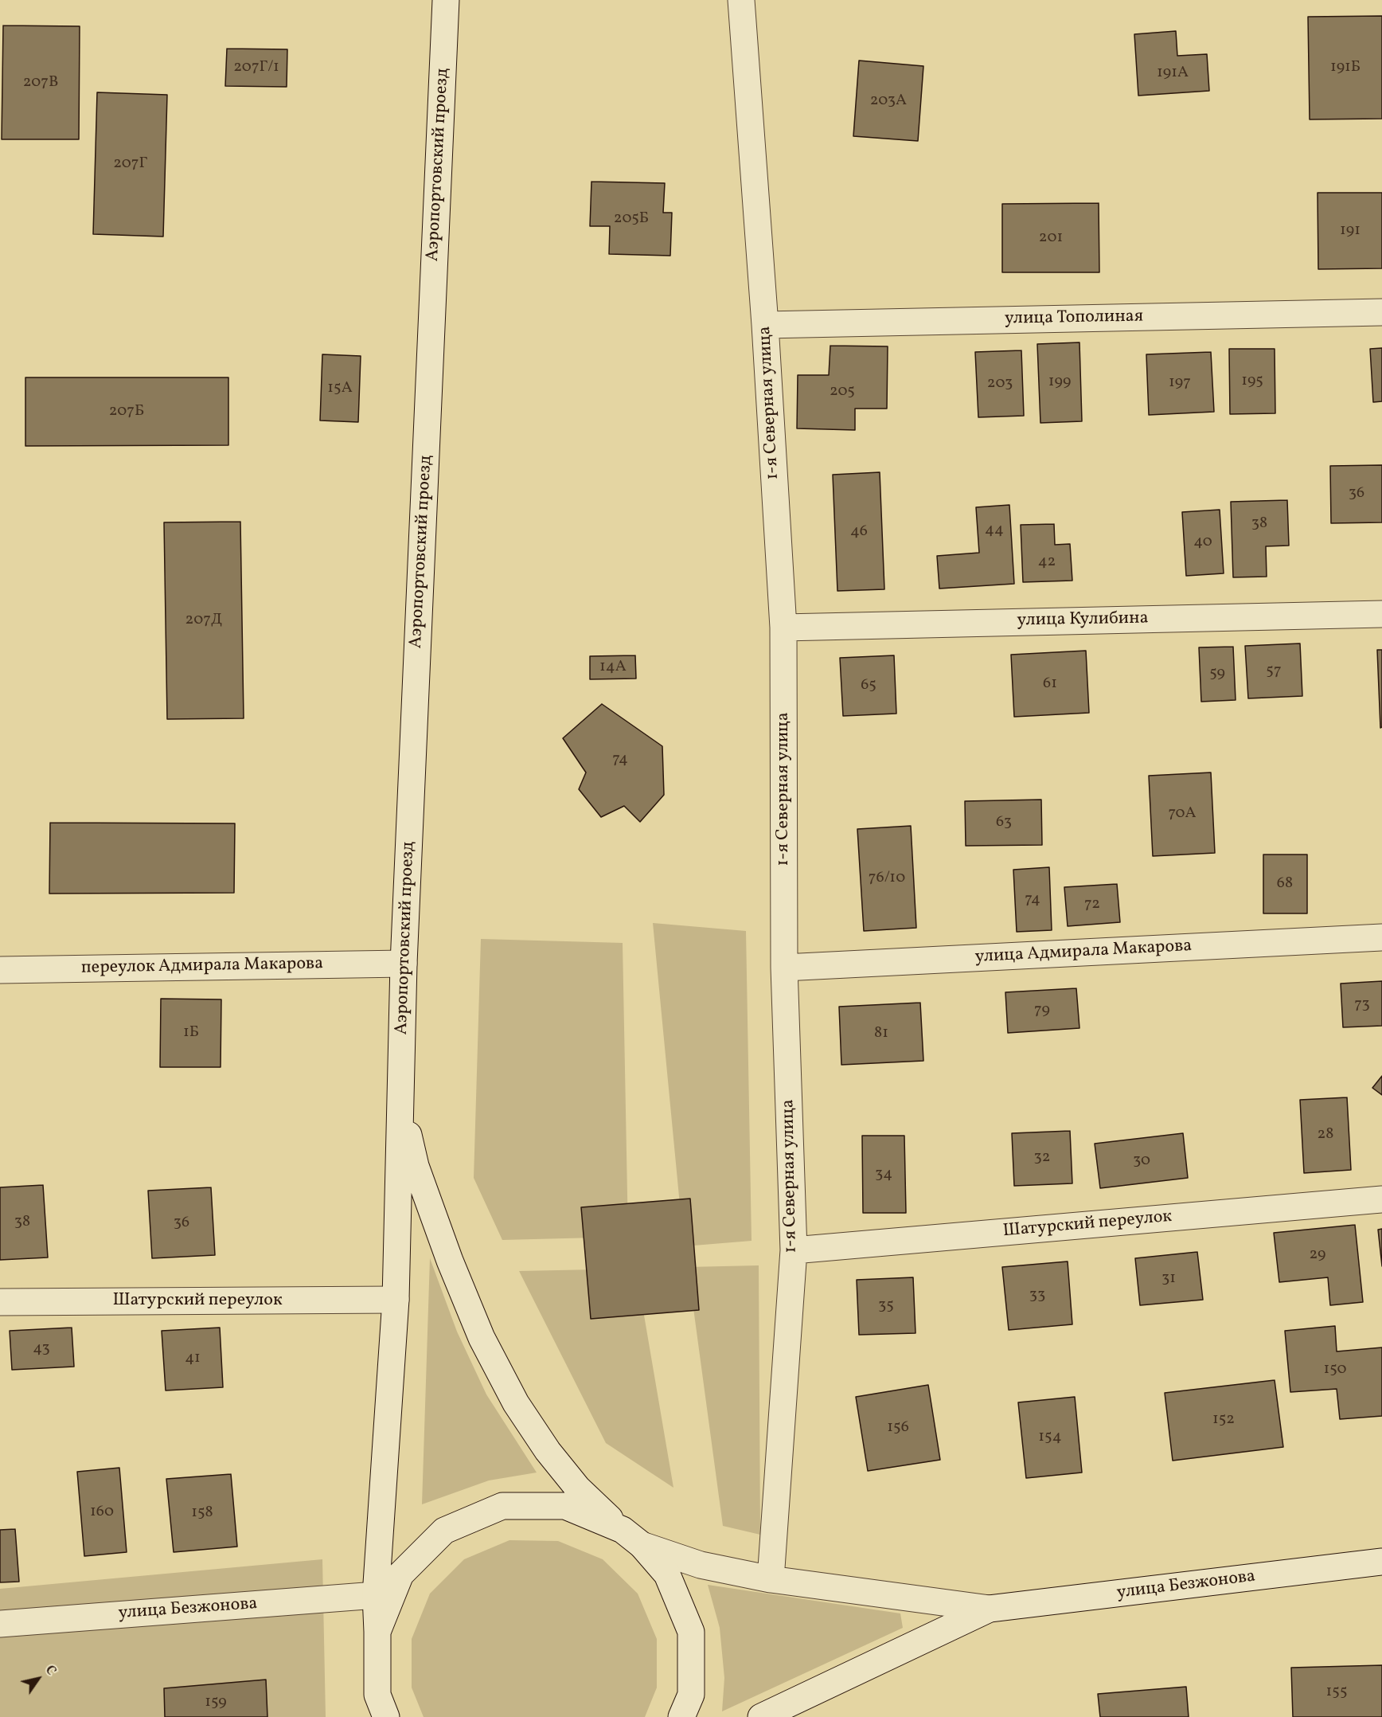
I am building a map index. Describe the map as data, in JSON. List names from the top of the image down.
{
  "streets": {
    "street": [
      "Аэропортовский проезд",
      "улица Тополиная",
      "1-я Северная улица",
      "улица Кулибина",
      "улица Адмирала Макарова",
      "переулок Адмирала Макарова",
      "Шатурский переулок",
      "улица Безжонова"
    ]
  },
  "crossings": [
    ["Аэропортовский проезд", "переулок Адмирала Макарова"],
    ["улица Тополиная", "1-я Северная улица"],
    ["1-я Северная улица", "улица Кулибина"],
    ["1-я Северная улица", "улица Адмирала Макарова"],
    ["1-я Северная улица", "Шатурский переулок"]
  ],
  "house_numbers": [
    "207Г/1",
    "191Б",
    "191А",
    "207В",
    "203А",
    "207Г",
    "205Б",
    "191",
    "201",
    "195",
    "199",
    "197",
    "203",
    "15А",
    "205",
    "207Б",
    "36",
    "38",
    "44",
    "46",
    "40",
    "42",
    "207Д",
    "14А",
    "57",
    "59",
    "61",
    "65",
    "74",
    "70А",
    "63",
    "76/10",
    "68",
    "74",
    "72",
    "73",
    "79",
    "1Б",
    "81",
    "28",
    "32",
    "30",
    "34",
    "38",
    "36",
    "29",
    "31",
    "33",
    "35",
    "43",
    "41",
    "150",
    "152",
    "156",
    "154",
    "160",
    "158",
    "155",
    "159"
  ],
  "north": "top right"
}
